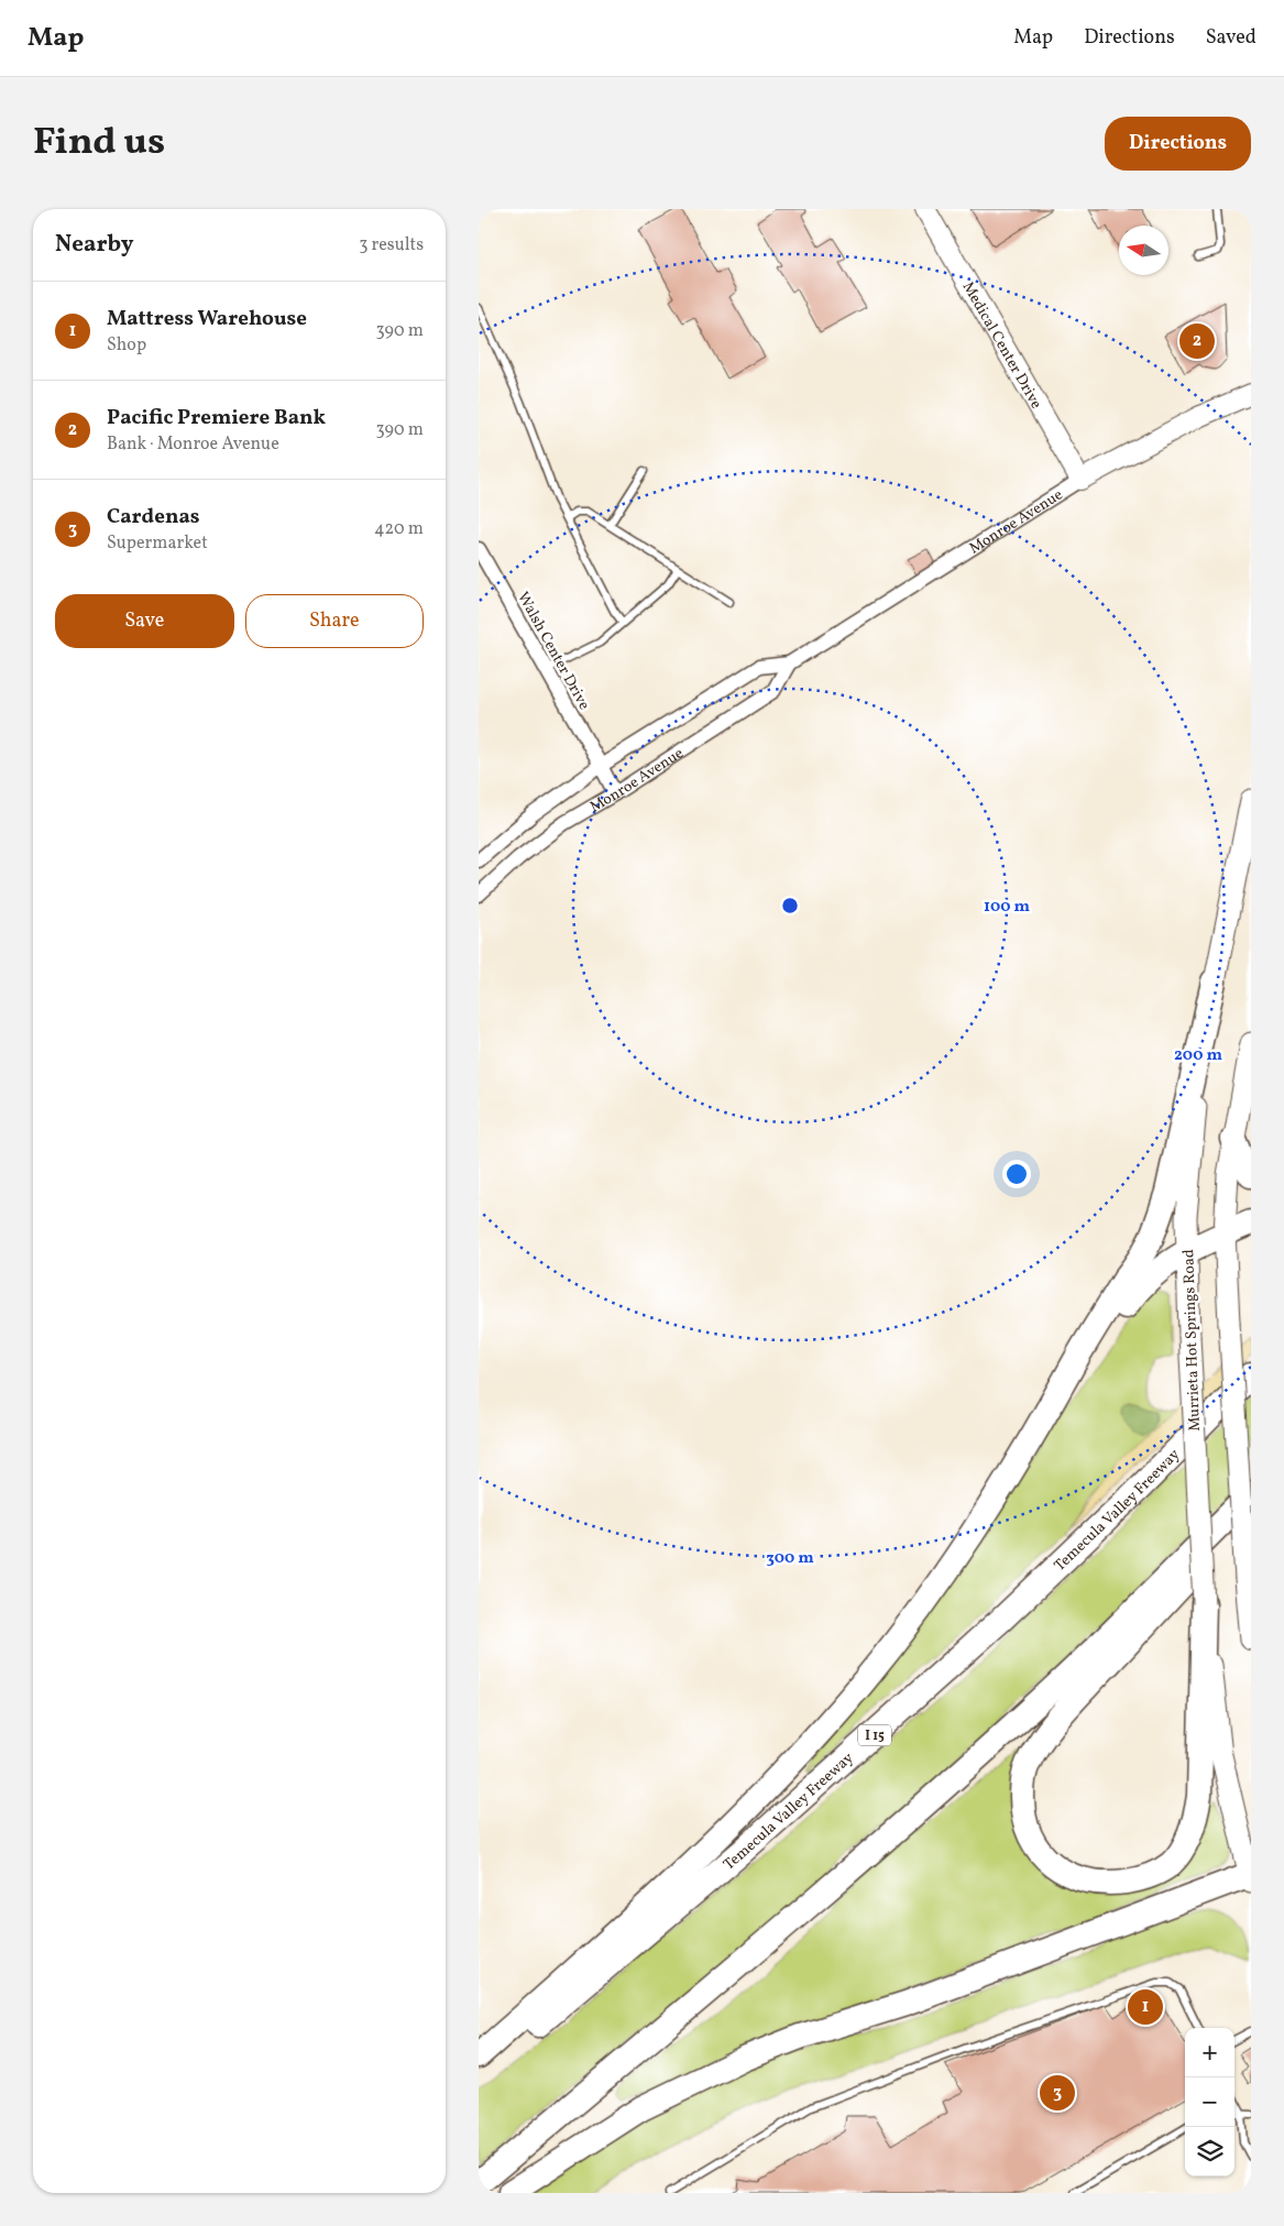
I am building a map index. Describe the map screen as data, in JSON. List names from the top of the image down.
{
  "streets": {
    "highway": ["Temecula Valley Freeway", "I 15"],
    "main road": ["Murrieta Hot Springs Road"],
    "street": ["Medical Center Drive", "Monroe Avenue", "Walsh Center Drive"]
  },
  "crossings": [
    ["Medical Center Drive", "Monroe Avenue"],
    ["Monroe Avenue", "Walsh Center Drive"]
  ],
  "north": "left",
  "page": {
    "header": "Map",
    "nav": ["Map", "Directions", "Saved"],
    "title": "Find us",
    "buttons": [
      "Directions",
      ["Save", "Share"]
    ],
    "heading": ["Nearby", "3 results"],
    "list": [
      {
        "mark": "1",
        "name": "Mattress Warehouse",
        "note": "Shop",
        "value": "390 m"
      },
      {
        "mark": "2",
        "name": "Pacific Premiere Bank",
        "note": "Bank · Monroe Avenue",
        "value": "390 m"
      },
      {
        "mark": "3",
        "name": "Cardenas",
        "note": "Supermarket",
        "value": "420 m"
      }
    ],
    "pins": ["2", "1", "3"],
    "map_buttons": ["+", "−"]
  },
  "rings": ["100 m", "200 m", "300 m"]
}
